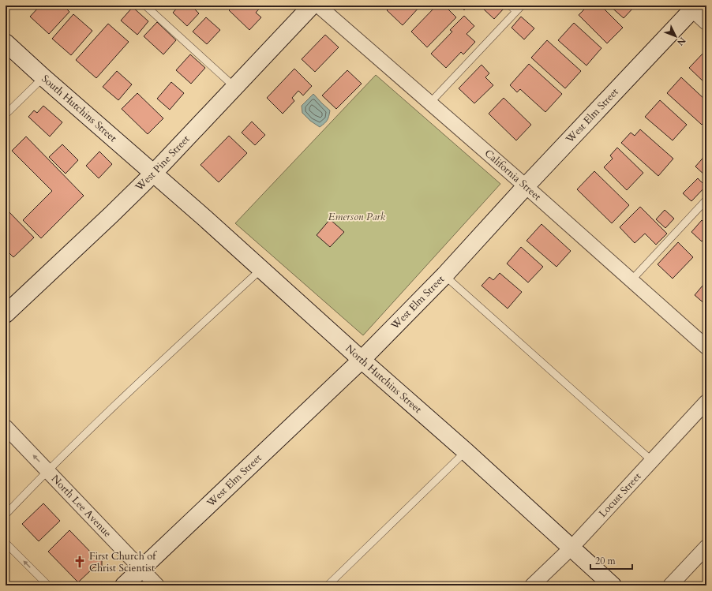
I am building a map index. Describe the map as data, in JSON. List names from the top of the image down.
{
  "streets": {
    "street": [
      "South Hutchins Street",
      "West Elm Street",
      "West Pine Street",
      "California Street",
      "North Hutchins Street",
      "Locust Street",
      "North Lee Avenue"
    ]
  },
  "crossings": [
    ["South Hutchins Street", "West Pine Street"],
    ["South Hutchins Street", "North Hutchins Street"],
    ["West Elm Street", "California Street"],
    ["West Elm Street", "North Hutchins Street"],
    ["West Elm Street", "North Lee Avenue"],
    ["West Pine Street", "North Hutchins Street"],
    ["North Hutchins Street", "Locust Street"]
  ],
  "parks": ["Emerson Park"],
  "places": {
    "church": ["First Church of Christ Scientist"]
  },
  "scale_bar": "20 m",
  "north": "bottom right"
}
